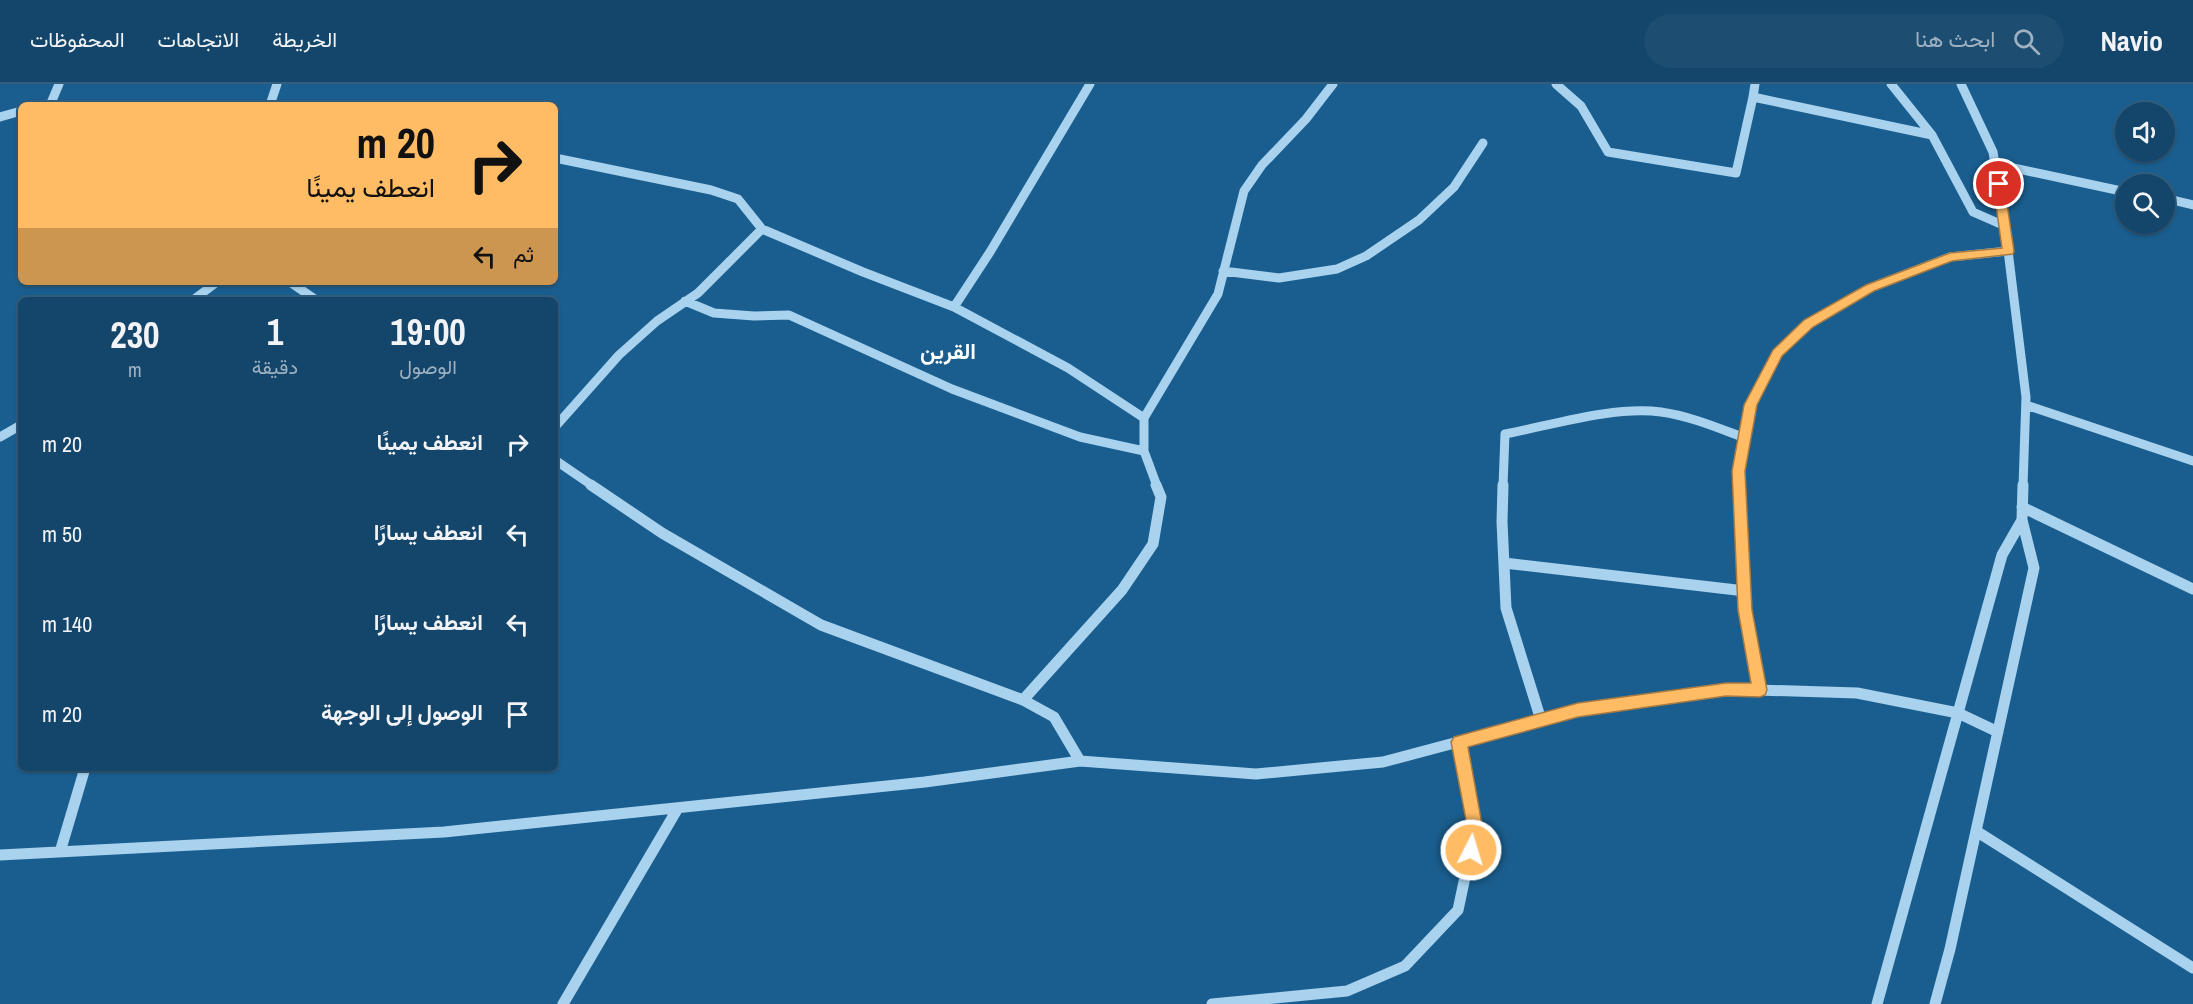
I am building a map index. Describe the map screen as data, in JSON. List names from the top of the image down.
{
  "districts": ["القرين"],
  "page": {
    "header": "Navio",
    "search": "ابحث هنا",
    "nav": ["الخريطة", "الاتجاهات", "المحفوظات"],
    "turn": ["20 m", "انعطف يمينًا"],
    "then": "ثم",
    "eta": [
      "19:00",
      "الوصول",
      "1",
      "دقيقة",
      "230",
      "m"
    ],
    "list": [
      {
        "name": "انعطف يمينًا",
        "value": "20 m"
      },
      {
        "name": "انعطف يسارًا",
        "value": "50 m"
      },
      {
        "name": "انعطف يسارًا",
        "value": "140 m"
      },
      {
        "name": "الوصول إلى الوجهة",
        "value": "20 m"
      }
    ]
  }
}
